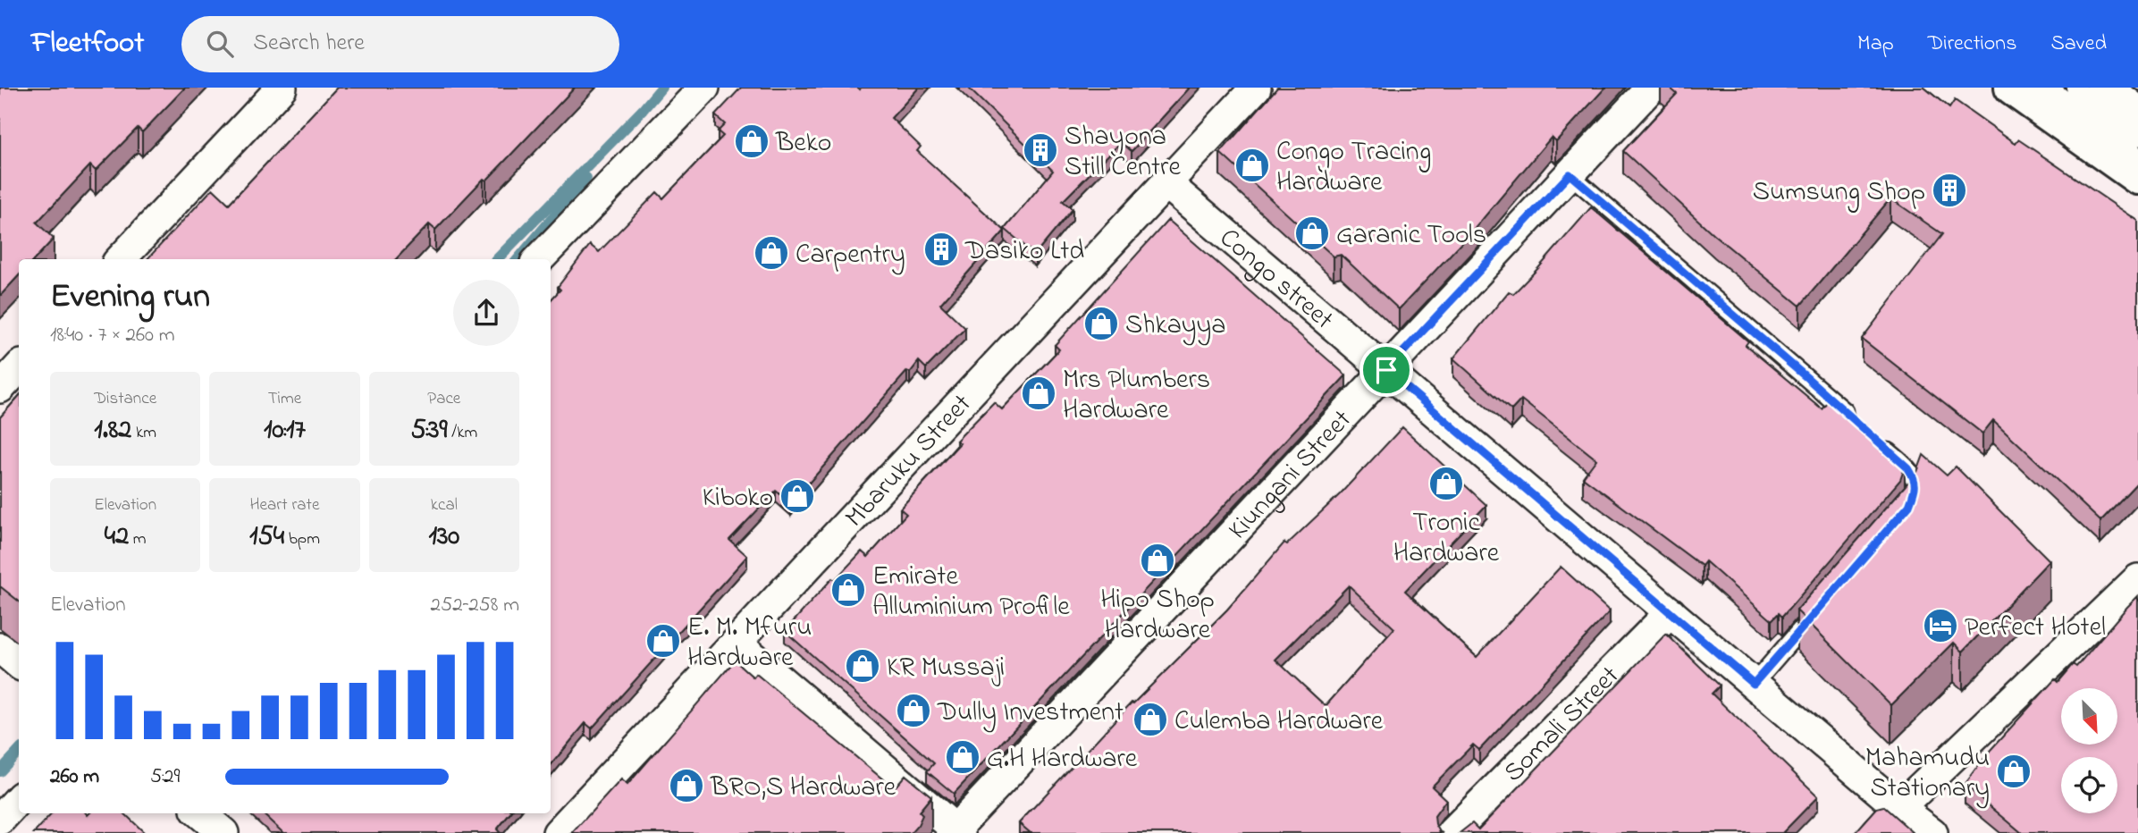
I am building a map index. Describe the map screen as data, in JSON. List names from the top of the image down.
{
  "streets": {
    "street": [
      "Congo street",
      "Mbaruku Street",
      "Kiungani Street",
      "Somali Street"
    ]
  },
  "crossings": [
    ["Congo street", "Mbaruku Street"],
    ["Congo street", "Kiungani Street"],
    ["Congo street", "Somali Street"]
  ],
  "places": {
    "shop": [
      "Beko",
      "Congo Tracing Hardware",
      "Garanic Tools",
      "Carpentry",
      "Shkayya",
      "Mrs Plumbers Hardware",
      "Tronic Hardware",
      "Kiboko",
      "Hipo Shop Hardware",
      "Emirate Alluminium Profile",
      "E. M. Mfuru Hardware",
      "KR Mussaji",
      "Dully Investment",
      "Culemba Hardware",
      "G.H Hardware",
      "Mahamudu Stationary",
      "BRO,S Hardware"
    ],
    "building": ["Shayona Still Centre", "Sumsung Shop", "Dasiko Ltd"],
    "hotel": ["Perfect Hotel"]
  },
  "north": "bottom right",
  "page": {
    "header": "Fleetfoot",
    "search": "Search here",
    "nav": ["Map", "Directions", "Saved"],
    "heading": ["Evening run", "18:40 · 7 × 260 m"],
    "stats": [
      ["Distance", "1.82 km"],
      ["Time", "10:17"],
      ["Pace", "5:39 /km"],
      ["Elevation", "42 m"],
      ["Heart rate", "154 bpm"],
      ["kcal", "130"]
    ],
    "chart": ["Elevation", "252–258 m"],
    "list": [
      {
        "name": "260 m",
        "note": "5:29"
      }
    ]
  }
}
